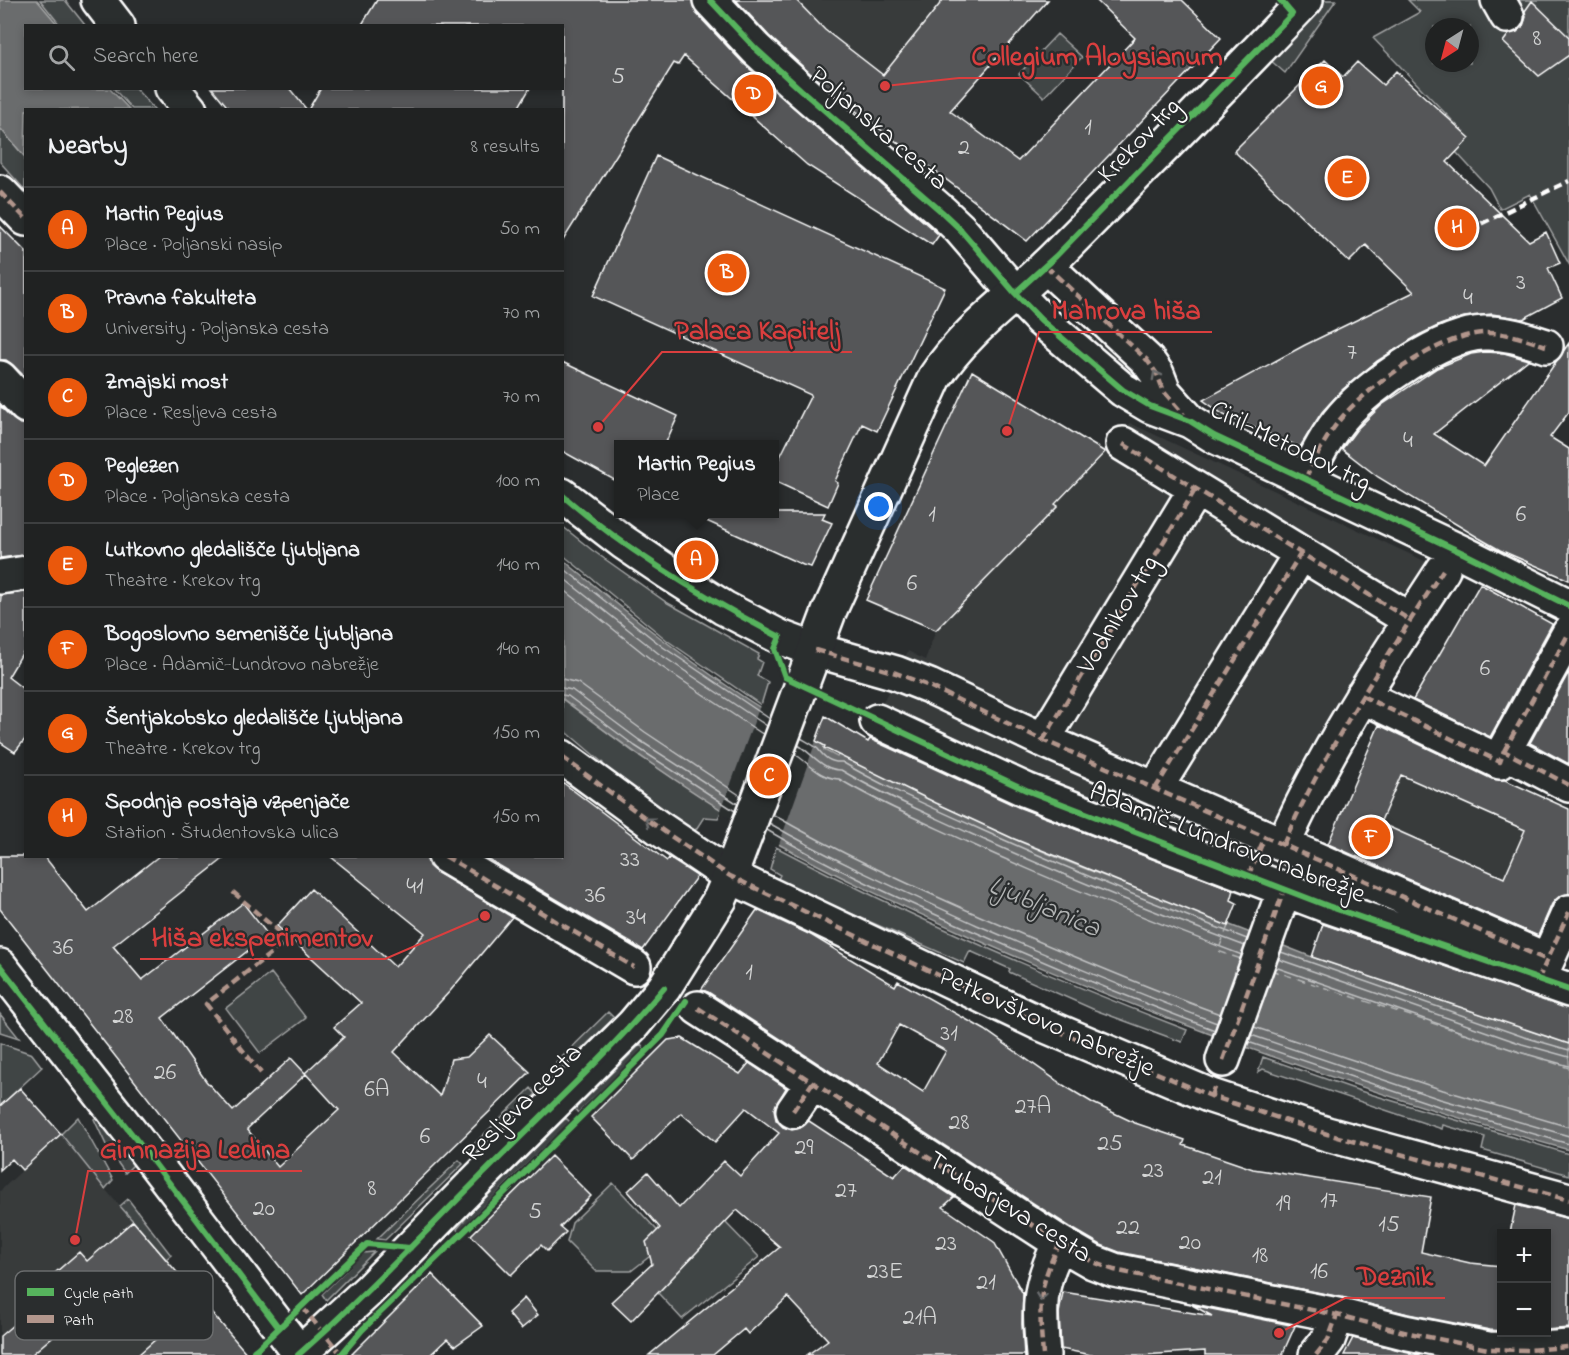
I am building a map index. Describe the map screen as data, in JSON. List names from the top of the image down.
{
  "streets": {
    "street": [
      "Poljanska cesta",
      "Krekov trg",
      "Ciril-Metodov trg",
      "Vodnikov trg",
      "Adamič-Lundrovo nabrežje",
      "Petkovškovo nabrežje",
      "Resljeva cesta",
      "Trubarjeva cesta"
    ]
  },
  "crossings": [
    ["Poljanska cesta", "Krekov trg"],
    ["Poljanska cesta", "Ciril-Metodov trg"],
    ["Krekov trg", "Ciril-Metodov trg"],
    ["Krekov trg", "Adamič-Lundrovo nabrežje"],
    ["Krekov trg", "Resljeva cesta"],
    ["Vodnikov trg", "Adamič-Lundrovo nabrežje"],
    ["Adamič-Lundrovo nabrežje", "Resljeva cesta"],
    ["Petkovškovo nabrežje", "Resljeva cesta"]
  ],
  "water": ["Ljubljanica"],
  "places": [
    "Collegium Aloysianum",
    "Palaca Kapitelj",
    "Mahrova hiša",
    "Hiša eksperimentov",
    "Gimnazija Ledina",
    "Deznik"
  ],
  "house_numbers": [
    "8",
    "5",
    "1",
    "2",
    "3",
    "4",
    "7",
    "4",
    "1",
    "6",
    "6",
    "6",
    "33",
    "41",
    "36",
    "34",
    "36",
    "1",
    "28",
    "31",
    "26",
    "4",
    "6A",
    "27A",
    "28",
    "6",
    "25",
    "29",
    "23",
    "21",
    "8",
    "27",
    "17",
    "19",
    "20",
    "5",
    "15",
    "22",
    "20",
    "23",
    "18",
    "23E",
    "16",
    "21",
    "21A"
  ],
  "legend": ["Cycle path", "Path"],
  "north": "bottom left",
  "page": {
    "search": "Search here",
    "pins": [
      "G",
      "D",
      "E",
      "H",
      "B",
      "A",
      "C",
      "F"
    ],
    "heading": ["Nearby", "8 results"],
    "list": [
      {
        "mark": "A",
        "name": "Martin Pegius",
        "note": "Place · Poljanski nasip",
        "value": "50 m"
      },
      {
        "mark": "B",
        "name": "Pravna fakulteta",
        "note": "University · Poljanska cesta",
        "value": "70 m"
      },
      {
        "mark": "C",
        "name": "Zmajski most",
        "note": "Place · Resljeva cesta",
        "value": "70 m"
      },
      {
        "mark": "D",
        "name": "Peglezen",
        "note": "Place · Poljanska cesta",
        "value": "100 m"
      },
      {
        "mark": "E",
        "name": "Lutkovno gledališče Ljubljana",
        "note": "Theatre · Krekov trg",
        "value": "140 m"
      },
      {
        "mark": "F",
        "name": "Bogoslovno semenišče Ljubljana",
        "note": "Place · Adamič-Lundrovo nabrežje",
        "value": "140 m"
      },
      {
        "mark": "G",
        "name": "Šentjakobsko gledališče Ljubljana",
        "note": "Theatre · Krekov trg",
        "value": "150 m"
      },
      {
        "mark": "H",
        "name": "Spodnja postaja vzpenjače",
        "note": "Station · Študentovska ulica",
        "value": "150 m"
      }
    ],
    "popup": ["Martin Pegius", "Place"],
    "map_buttons": ["+", "−"]
  }
}
